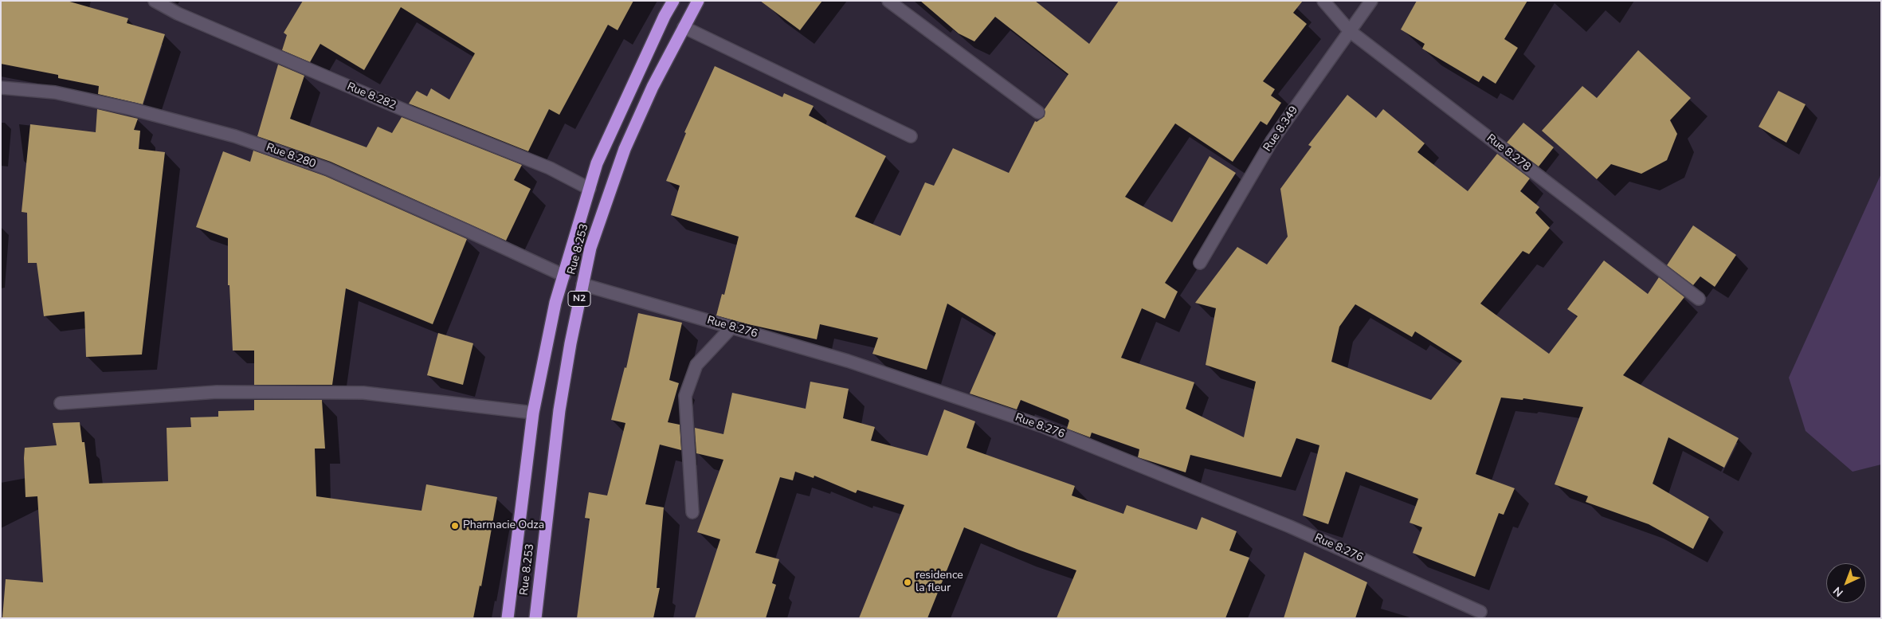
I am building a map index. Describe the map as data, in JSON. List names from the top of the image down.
{
  "streets": {
    "highway": ["Rue 8.253", "N2"],
    "street": [
      "Rue 8.282",
      "Rue 8.349",
      "Rue 8.278",
      "Rue 8.280",
      "Rue 8.276"
    ]
  },
  "crossings": [
    ["Rue 8.282", "Rue 8.253"],
    ["Rue 8.349", "Rue 8.278"],
    ["Rue 8.280", "Rue 8.253"],
    ["Rue 8.253", "Rue 8.276"]
  ],
  "places": ["Pharmacie Odza", "residence la fleur"],
  "north": "bottom left"
}
